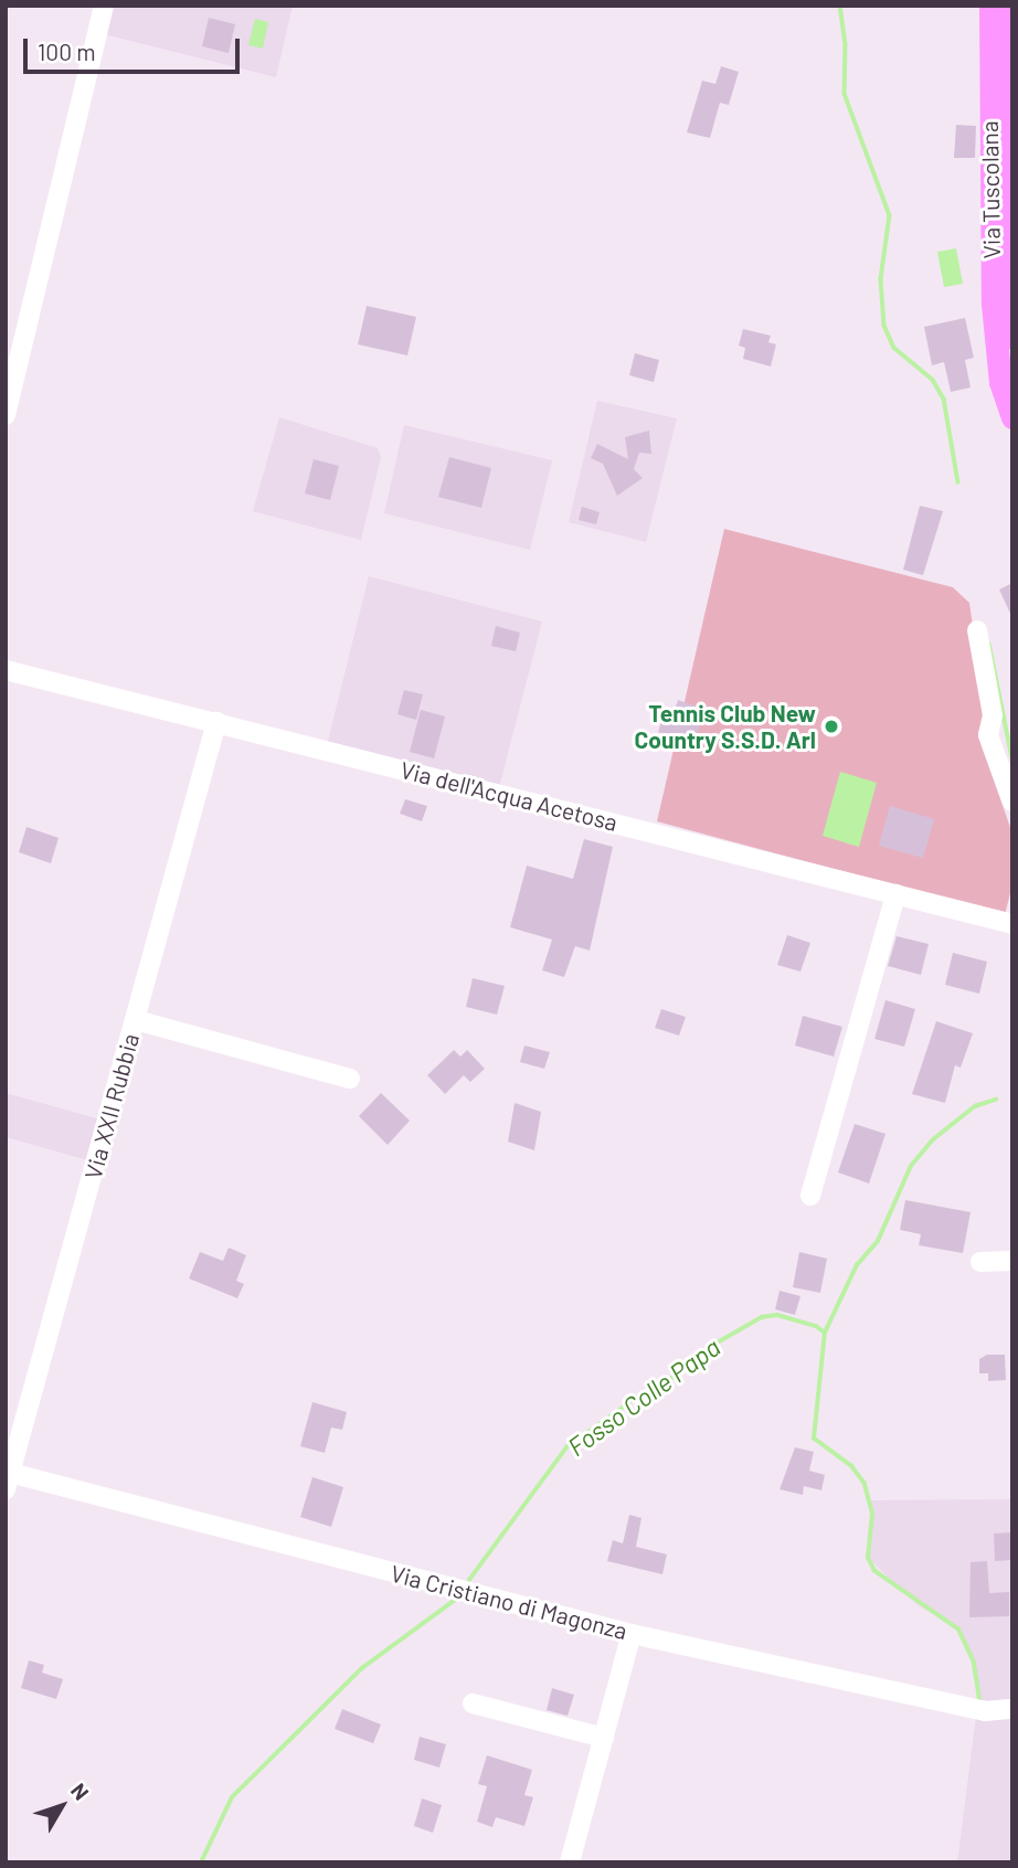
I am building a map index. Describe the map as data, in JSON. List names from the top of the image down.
{
  "streets": {
    "main road": ["Via Tuscolana"],
    "street": ["Via dell'Acqua Acetosa", "Via XXII Rubbia", "Via Cristiano di Magonza"]
  },
  "crossings": [
    ["Via dell'Acqua Acetosa", "Via XXII Rubbia"],
    ["Via XXII Rubbia", "Via Cristiano di Magonza"]
  ],
  "water": ["Fosso Colle Papa"],
  "places": ["Tennis Club New Country S.S.D. Arl"],
  "scale_bar": "100 m",
  "north": "top right"
}
